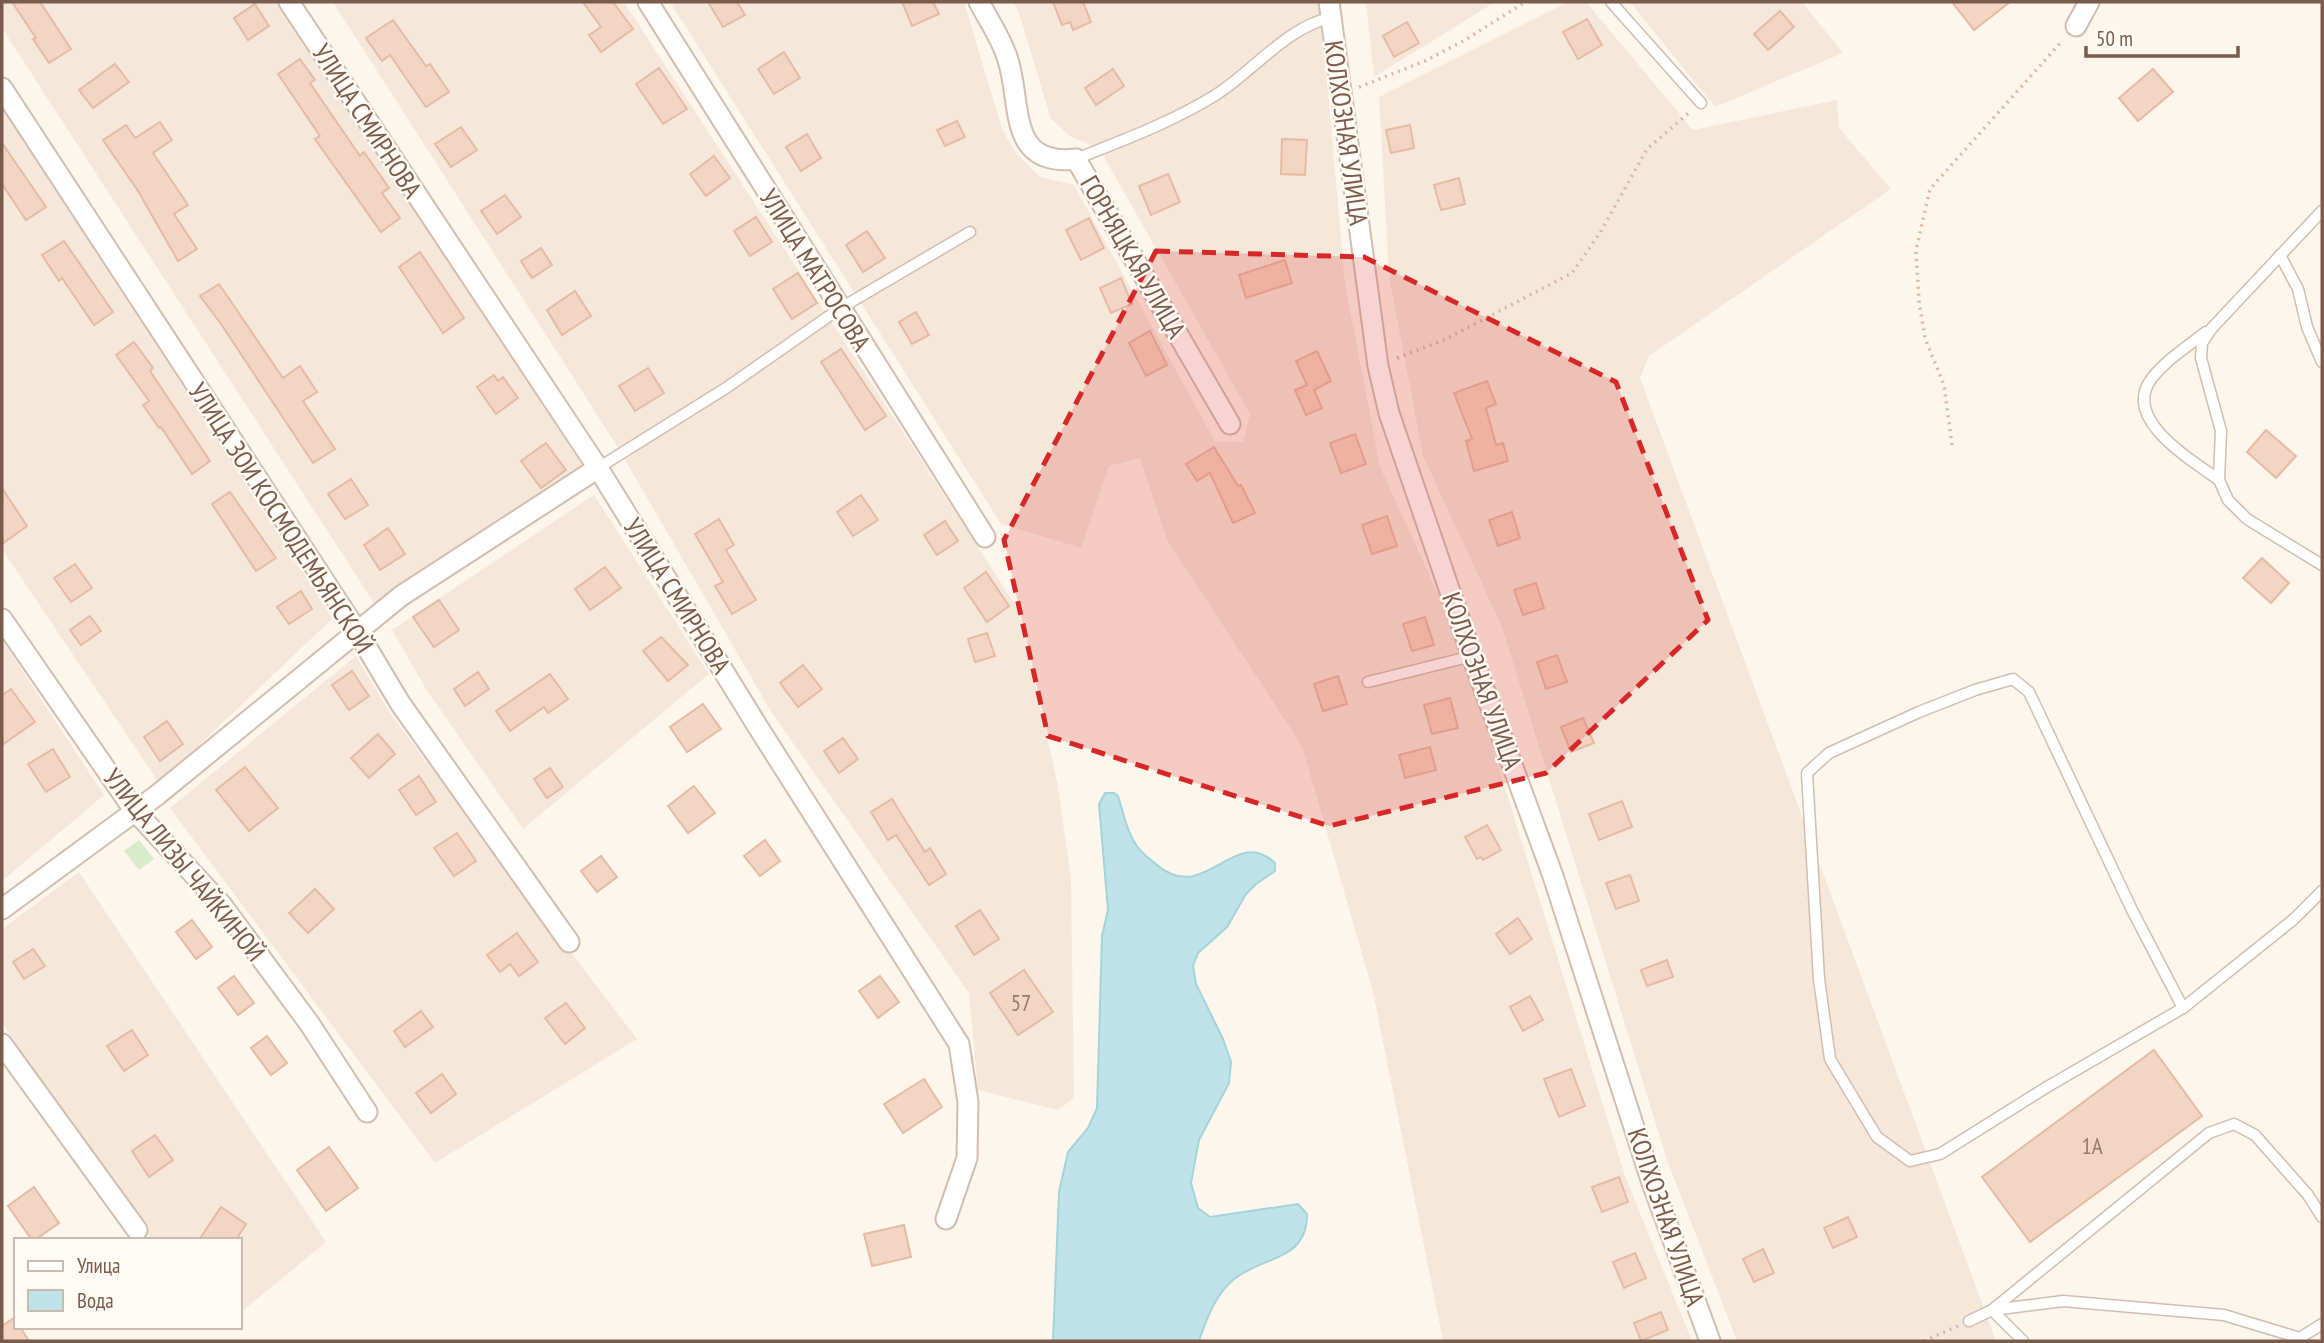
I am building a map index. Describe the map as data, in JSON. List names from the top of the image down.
{
  "streets": {
    "street": [
      "УЛИЦА СМИРНОВА",
      "КОЛХОЗНАЯ УЛИЦА",
      "ГОРНЯЦКАЯ УЛИЦА",
      "УЛИЦА МАТРОСОВА",
      "УЛИЦА ЗОИ КОСМОДЕМЬЯНСКОЙ",
      "УЛИЦА ЛИЗЫ ЧАЙКИНОЙ"
    ]
  },
  "house_numbers": ["57", "1А"],
  "legend": ["Улица", "Вода"],
  "scale_bar": "50 m"
}
